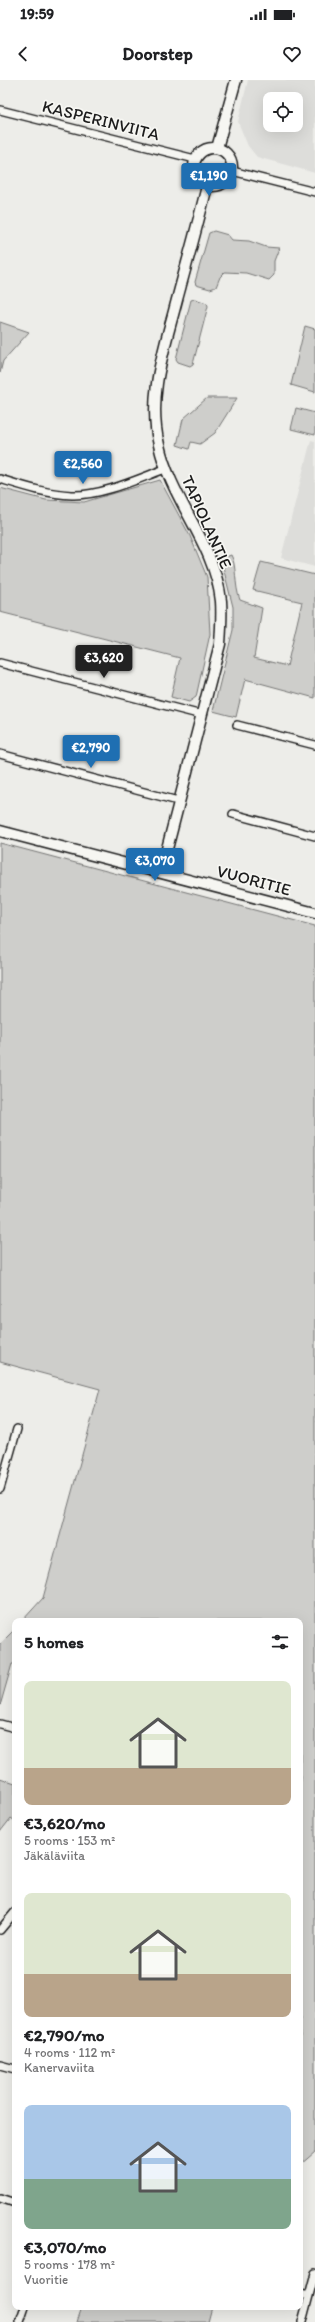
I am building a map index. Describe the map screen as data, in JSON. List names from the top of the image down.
{
  "streets": {
    "street": ["KASPERINVIITA", "TAPIOLANTIE", "VUORITIE"]
  },
  "crossings": [
    ["KASPERINVIITA", "TAPIOLANTIE"],
    ["TAPIOLANTIE", "VUORITIE"]
  ],
  "page": {
    "status": "19:59",
    "header": "Doorstep",
    "price": [
      "€1,190",
      "€2,560",
      "€3,620",
      "€2,790",
      "€3,070"
    ],
    "heading": "5 homes",
    "list": [
      {
        "name": "€3,620/mo",
        "note": "5 rooms · 153 m² · Jäkäläviita"
      },
      {
        "name": "€2,790/mo",
        "note": "4 rooms · 112 m² · Kanervaviita"
      },
      {
        "name": "€3,070/mo",
        "note": "5 rooms · 178 m² · Vuoritie"
      }
    ]
  }
}
